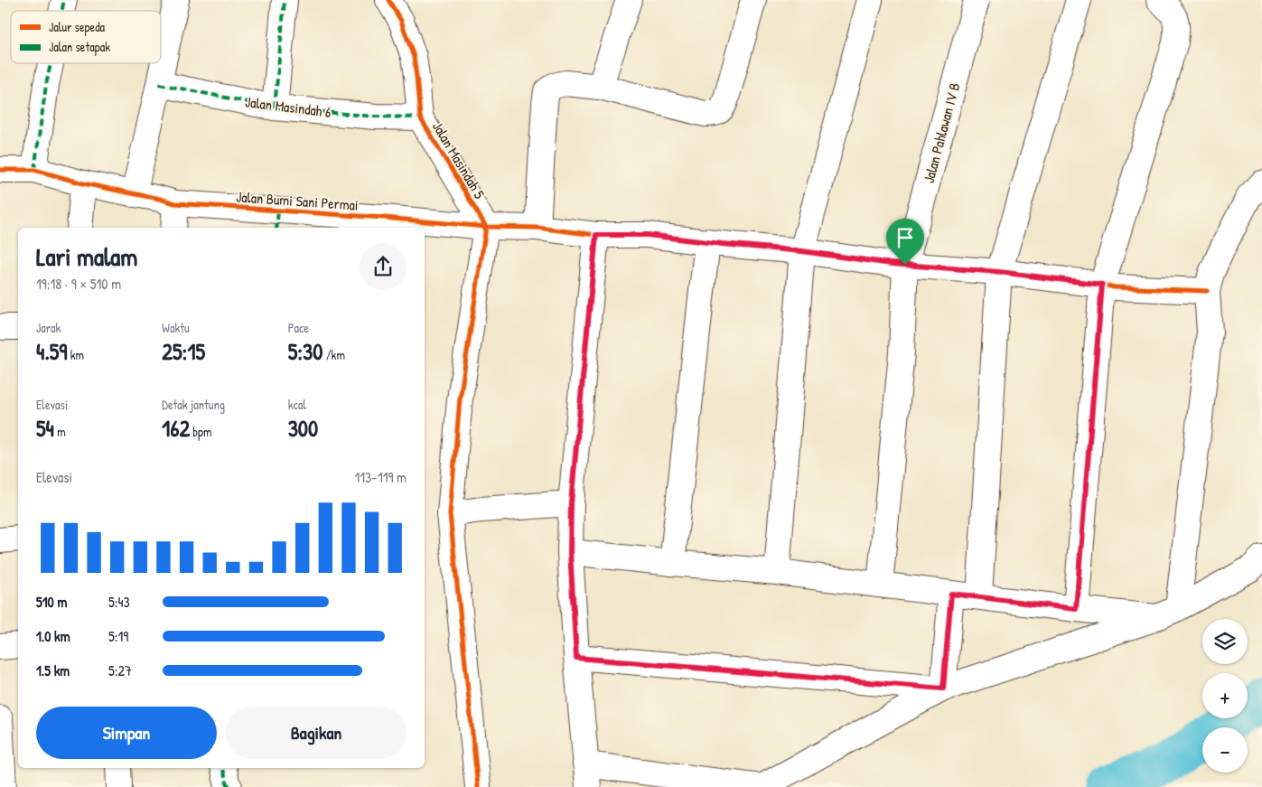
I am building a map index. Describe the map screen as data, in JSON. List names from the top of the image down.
{
  "streets": {
    "street": [
      "Jalan Masindah 6",
      "Jalan Pahlawan IV B",
      "Jalan Masindah 5",
      "Jalan Bumi Sani Permai"
    ]
  },
  "crossings": [
    ["Jalan Masindah 6", "Jalan Masindah 5"],
    ["Jalan Pahlawan IV B", "Jalan Bumi Sani Permai"],
    ["Jalan Masindah 5", "Jalan Bumi Sani Permai"]
  ],
  "legend": ["Jalur sepeda", "Jalan setapak"],
  "page": {
    "heading": ["Lari malam", "19:18 · 9 × 510 m"],
    "stats": [
      ["Jarak", "4.59 km"],
      ["Waktu", "25:15"],
      ["Pace", "5:30 /km"],
      ["Elevasi", "54 m"],
      ["Detak jantung", "162 bpm"],
      ["kcal", "300"]
    ],
    "chart": ["Elevasi", "113–119 m"],
    "list": [
      {
        "name": "510 m",
        "note": "5:43"
      },
      {
        "name": "1.0 km",
        "note": "5:19"
      },
      {
        "name": "1.5 km",
        "note": "5:27"
      }
    ],
    "map_buttons": ["+", "−"],
    "buttons": ["Simpan", "Bagikan"]
  }
}
